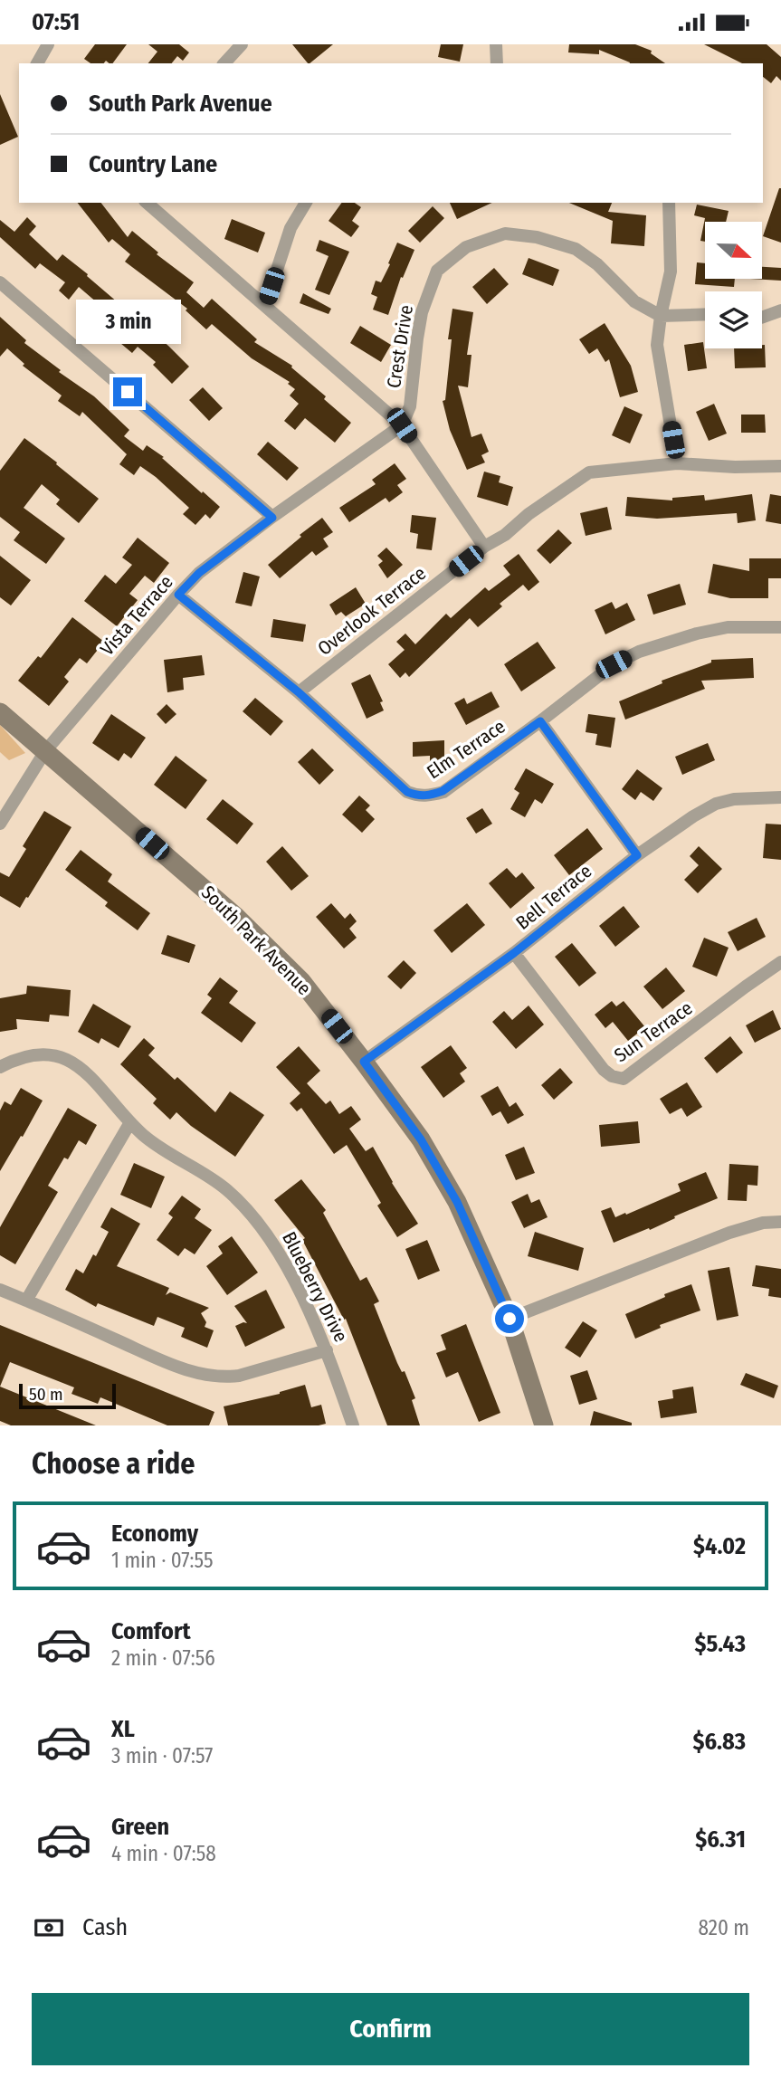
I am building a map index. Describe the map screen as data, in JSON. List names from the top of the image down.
{
  "streets": {
    "street": [
      "Crest Drive",
      "Overlook Terrace",
      "Vista Terrace",
      "Elm Terrace",
      "Bell Terrace",
      "South Park Avenue",
      "Sun Terrace",
      "Blueberry Drive"
    ]
  },
  "crossings": [
    ["Crest Drive", "Vista Terrace"],
    ["Overlook Terrace", "Elm Terrace"],
    ["Vista Terrace", "Elm Terrace"],
    ["Vista Terrace", "South Park Avenue"],
    ["Bell Terrace", "South Park Avenue"],
    ["Bell Terrace", "Sun Terrace"]
  ],
  "scale_bar": "50 m",
  "north": "right",
  "page": {
    "status": "07:51",
    "banner": ["South Park Avenue", "Country Lane"],
    "bubble": "3 min",
    "scale": "50 m",
    "heading": "Choose a ride",
    "list": [
      {
        "name": "Economy",
        "note": "1 min · 07:55",
        "value": "$4.02"
      },
      {
        "name": "Comfort",
        "note": "2 min · 07:56",
        "value": "$5.43"
      },
      {
        "name": "XL",
        "note": "3 min · 07:57",
        "value": "$6.83"
      },
      {
        "name": "Green",
        "note": "4 min · 07:58",
        "value": "$6.31"
      }
    ],
    "pay": ["Cash", "820 m"],
    "buttons": "Confirm"
  }
}
